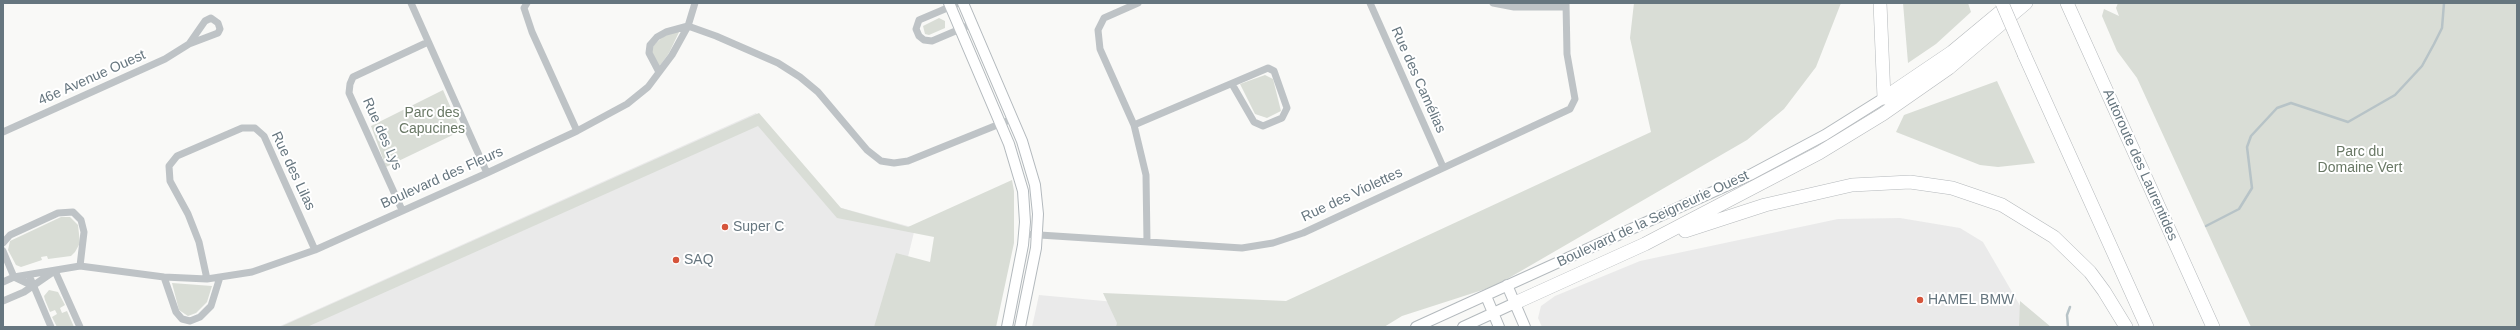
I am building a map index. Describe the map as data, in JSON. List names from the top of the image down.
{
  "streets": {
    "highway": ["Autoroute des Laurentides"],
    "street": [
      "46e Avenue Ouest",
      "Rue des Camélias",
      "Rue des Lys",
      "Rue des Lilas",
      "Boulevard des Fleurs",
      "Rue des Violettes",
      "Boulevard de la Seigneurie Ouest"
    ]
  },
  "crossings": [
    ["Rue des Camélias", "Rue des Violettes"],
    ["Rue des Lys", "Boulevard des Fleurs"],
    ["Rue des Lilas", "Boulevard des Fleurs"]
  ],
  "parks": ["Parc des Capucines", "Parc du Domaine Vert"],
  "places": ["Super C", "SAQ", "HAMEL BMW"]
}
